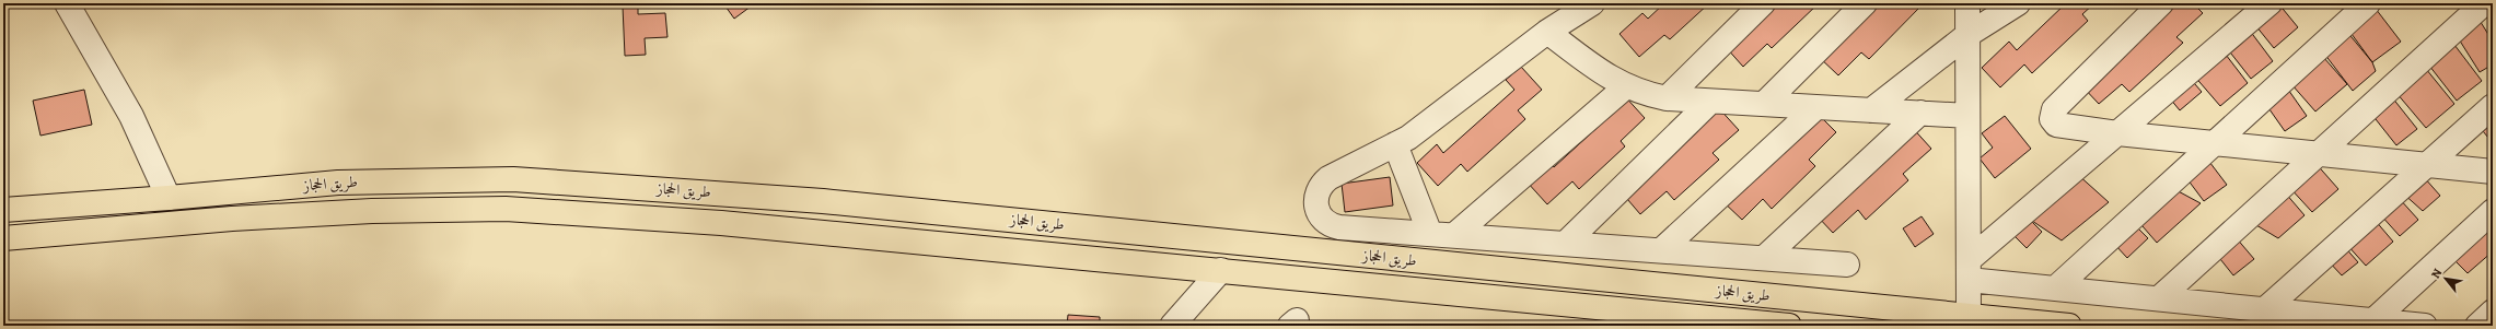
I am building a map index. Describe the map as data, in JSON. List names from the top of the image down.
{
  "streets": {
    "main road": ["طريق الحجاز"]
  },
  "north": "top left"
}
